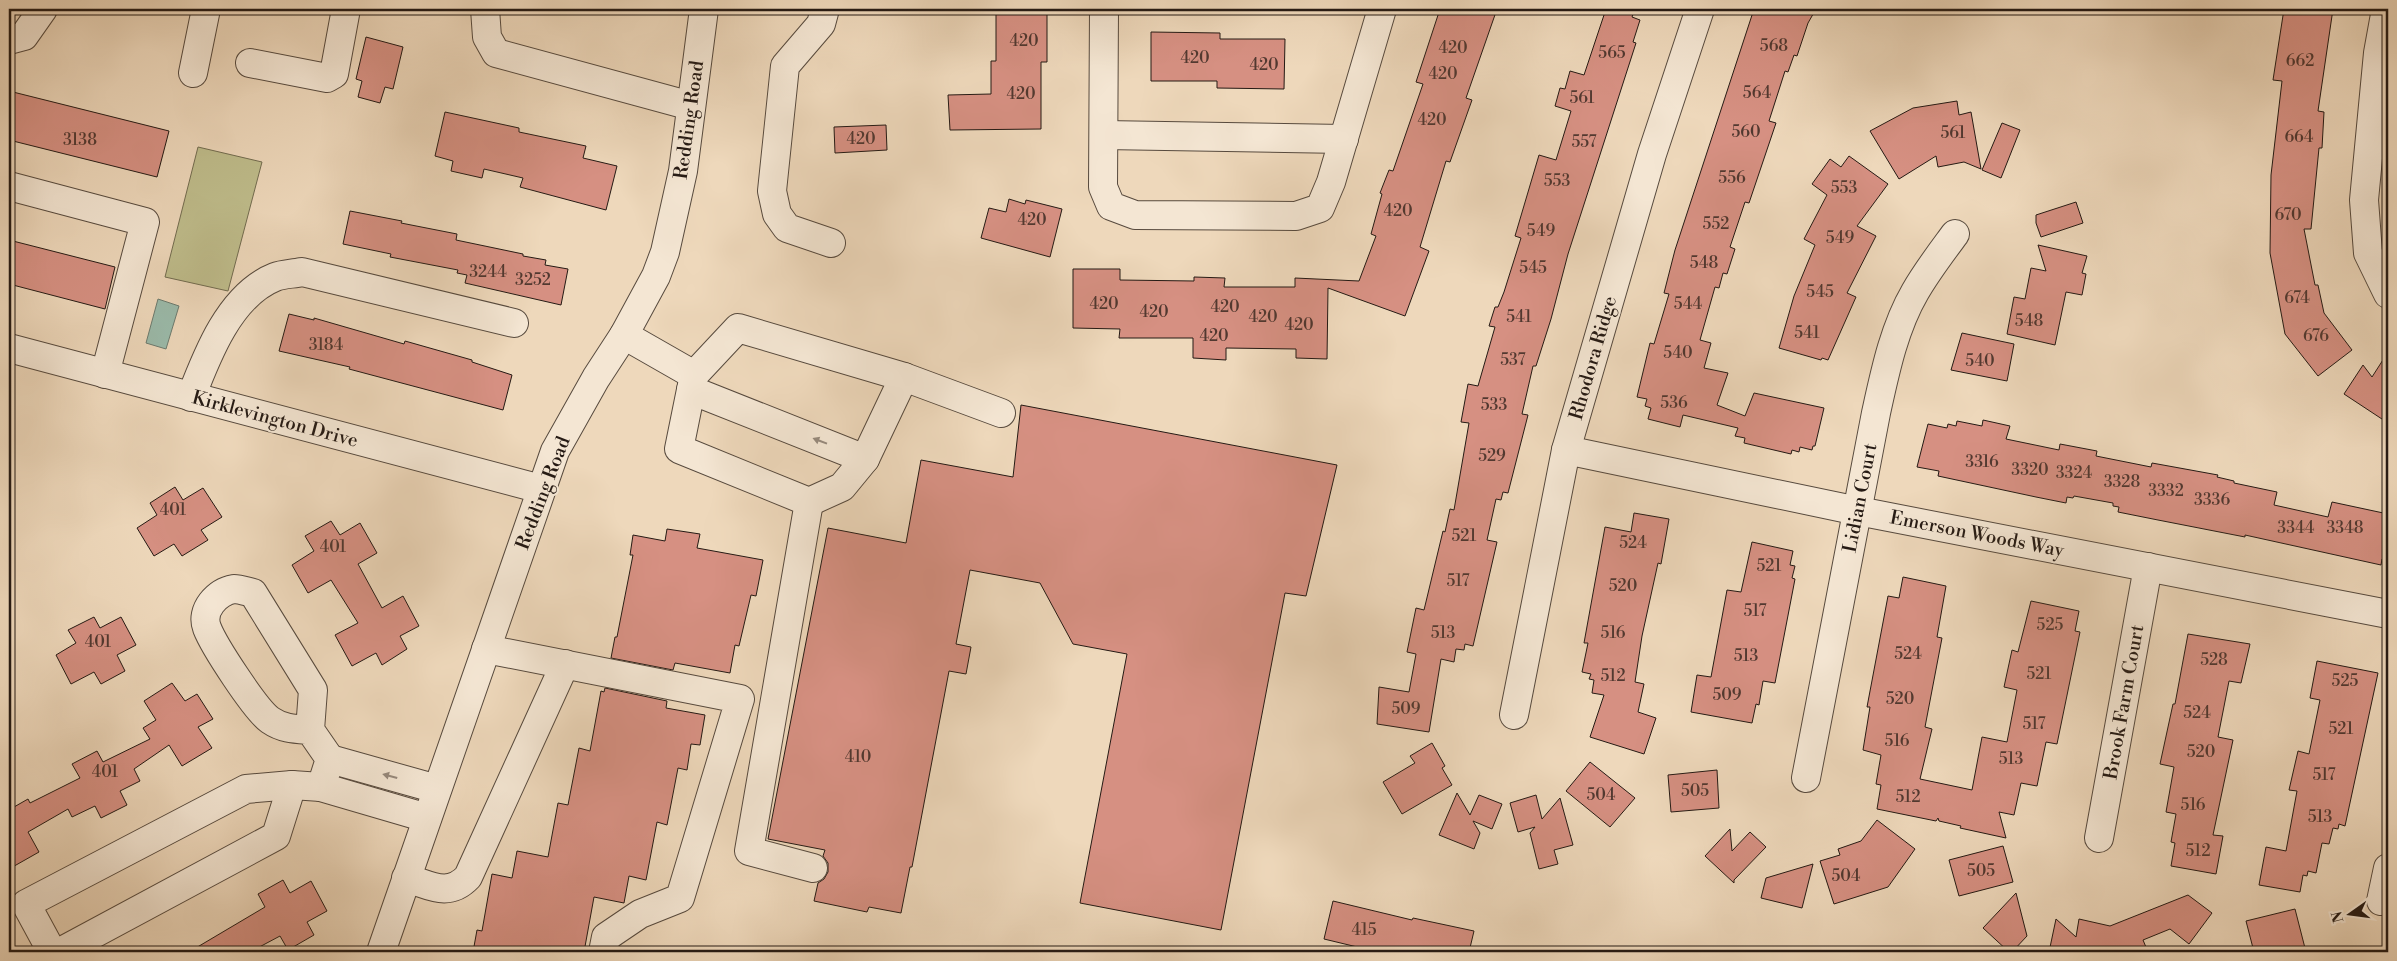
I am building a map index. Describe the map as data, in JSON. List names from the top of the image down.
{
  "streets": {
    "street": [
      "Redding Road",
      "Rhodora Ridge",
      "Kirklevington Drive",
      "Lidian Court",
      "Emerson Woods Way",
      "Brook Farm Court"
    ]
  },
  "crossings": [
    ["Redding Road", "Kirklevington Drive"],
    ["Rhodora Ridge", "Emerson Woods Way"],
    ["Lidian Court", "Emerson Woods Way"],
    ["Emerson Woods Way", "Brook Farm Court"]
  ],
  "house_numbers": [
    "420",
    "568",
    "420",
    "565",
    "420",
    "662",
    "420",
    "420",
    "564",
    "420",
    "561",
    "420",
    "560",
    "561",
    "664",
    "420",
    "3138",
    "557",
    "556",
    "553",
    "553",
    "420",
    "670",
    "420",
    "552",
    "549",
    "549",
    "548",
    "545",
    "3244",
    "3252",
    "545",
    "674",
    "420",
    "544",
    "420",
    "420",
    "420",
    "541",
    "548",
    "420",
    "541",
    "420",
    "676",
    "3184",
    "540",
    "537",
    "540",
    "536",
    "533",
    "529",
    "3316",
    "3320",
    "3324",
    "3328",
    "3332",
    "3336",
    "401",
    "3344",
    "3348",
    "521",
    "524",
    "401",
    "521",
    "517",
    "520",
    "517",
    "525",
    "513",
    "516",
    "401",
    "524",
    "513",
    "528",
    "521",
    "512",
    "525",
    "509",
    "520",
    "509",
    "524",
    "517",
    "521",
    "516",
    "520",
    "410",
    "513",
    "401",
    "517",
    "505",
    "504",
    "512",
    "516",
    "513",
    "512",
    "505",
    "504",
    "415"
  ],
  "north": "left"
}
